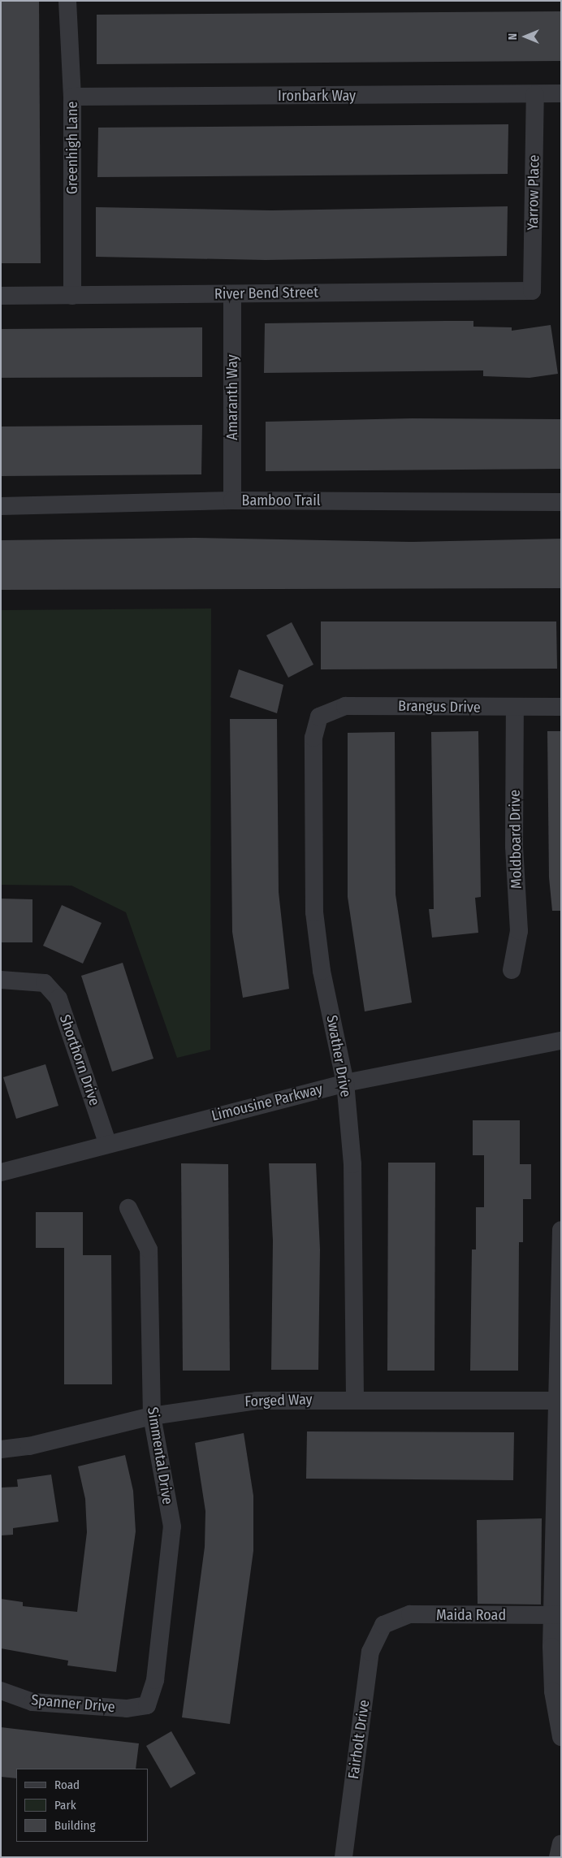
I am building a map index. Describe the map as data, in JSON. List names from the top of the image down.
{
  "streets": {
    "street": [
      "Ironbark Way",
      "Greenhigh Lane",
      "Yarrow Place",
      "River Bend Street",
      "Amaranth Way",
      "Bamboo Trail",
      "Brangus Drive",
      "Moldboard Drive",
      "Swather Drive",
      "Shorthorn Drive",
      "Limousine Parkway",
      "Forged Way",
      "Simmental Drive",
      "Maida Road",
      "Spanner Drive",
      "Fairholt Drive"
    ]
  },
  "crossings": [
    ["Ironbark Way", "Greenhigh Lane"],
    ["Ironbark Way", "Yarrow Place"],
    ["Greenhigh Lane", "River Bend Street"],
    ["Yarrow Place", "River Bend Street"],
    ["River Bend Street", "Amaranth Way"],
    ["Amaranth Way", "Bamboo Trail"],
    ["Brangus Drive", "Moldboard Drive"],
    ["Brangus Drive", "Swather Drive"],
    ["Swather Drive", "Limousine Parkway"],
    ["Swather Drive", "Forged Way"],
    ["Shorthorn Drive", "Limousine Parkway"],
    ["Forged Way", "Simmental Drive"],
    ["Simmental Drive", "Spanner Drive"],
    ["Maida Road", "Fairholt Drive"]
  ],
  "legend": ["Road", "Park", "Building"],
  "north": "left"
}
